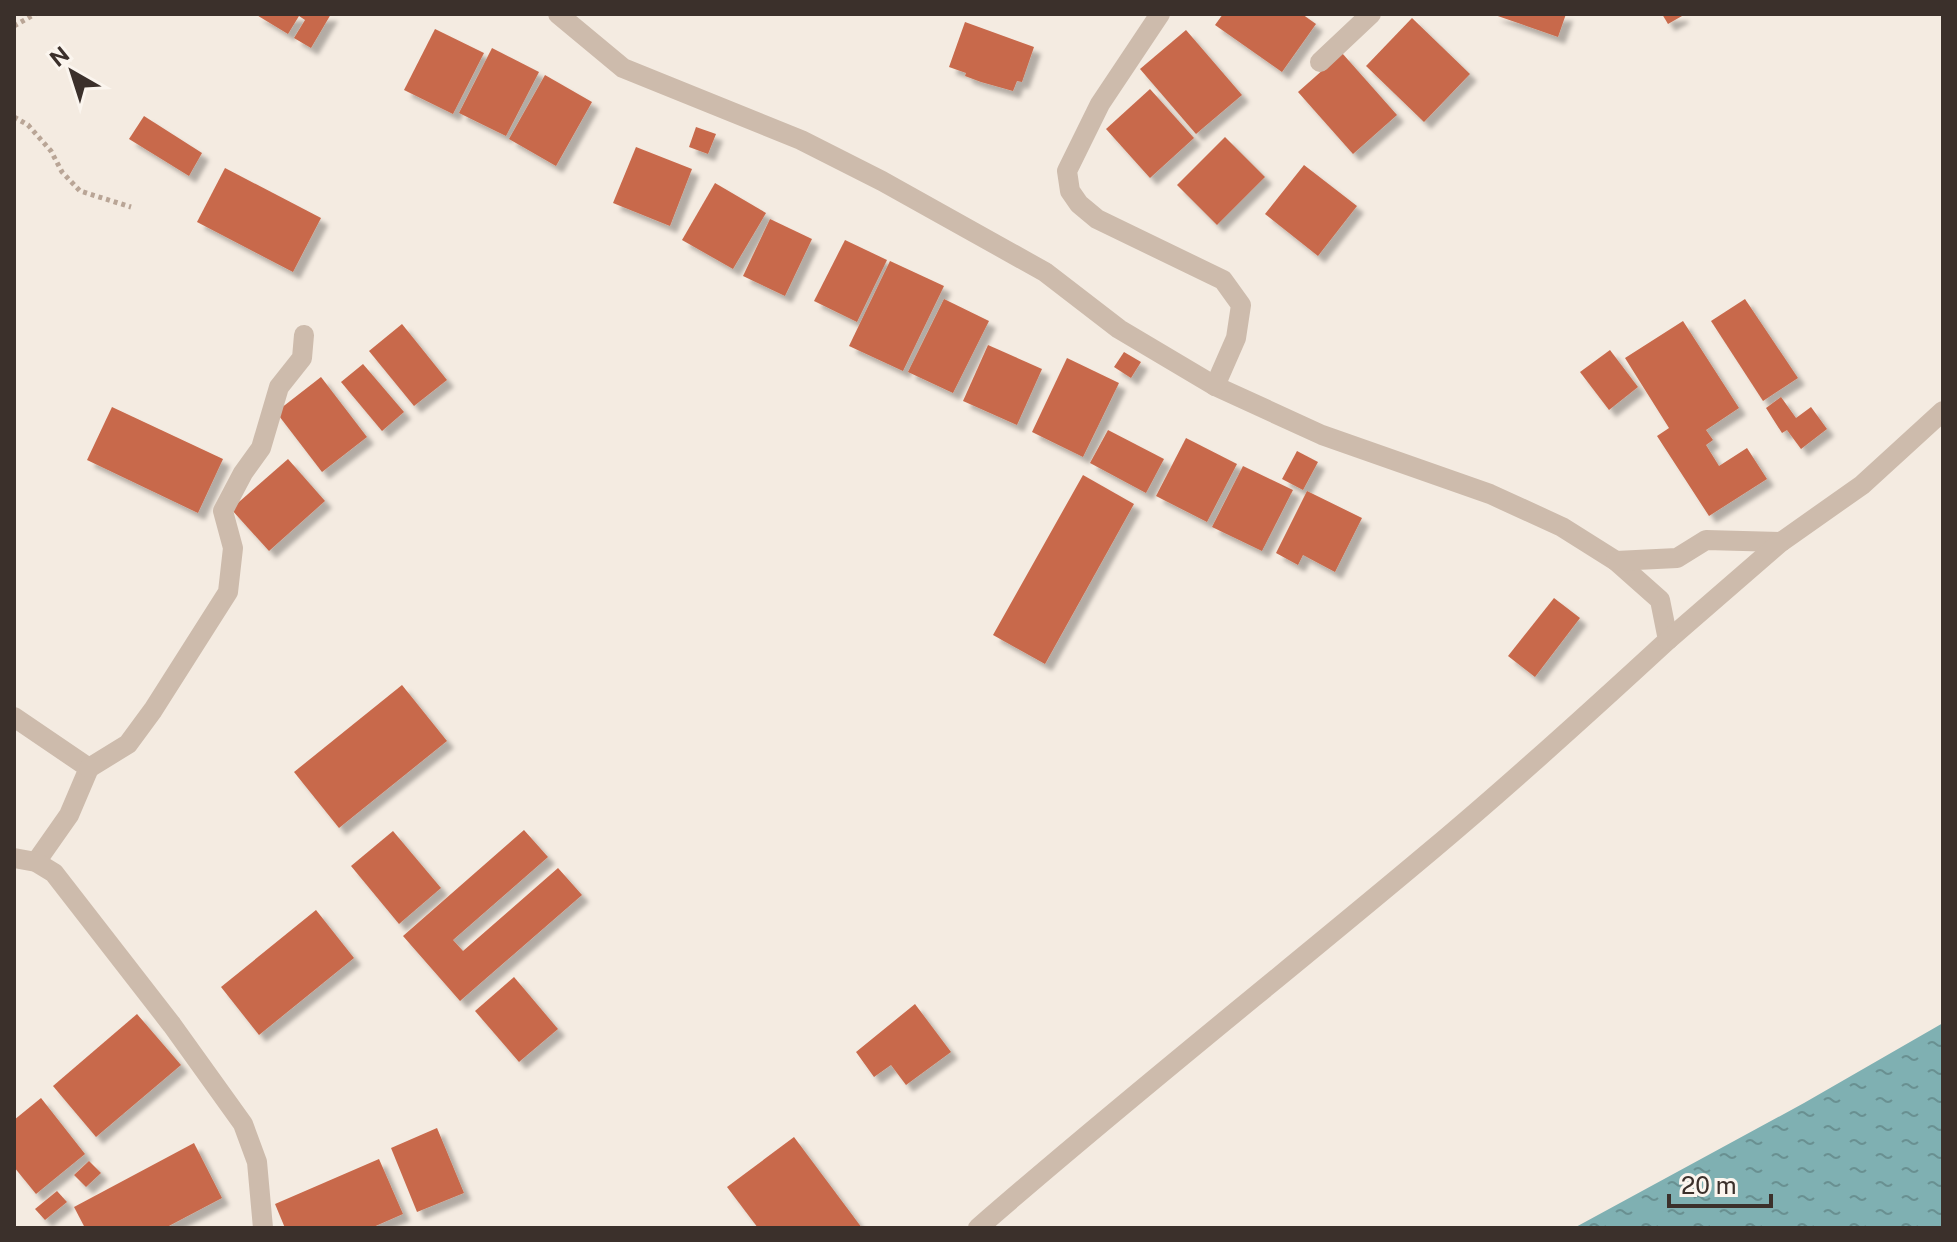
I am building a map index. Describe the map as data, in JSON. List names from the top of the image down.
{
  "scale_bar": "20 m",
  "north": "top left"
}
